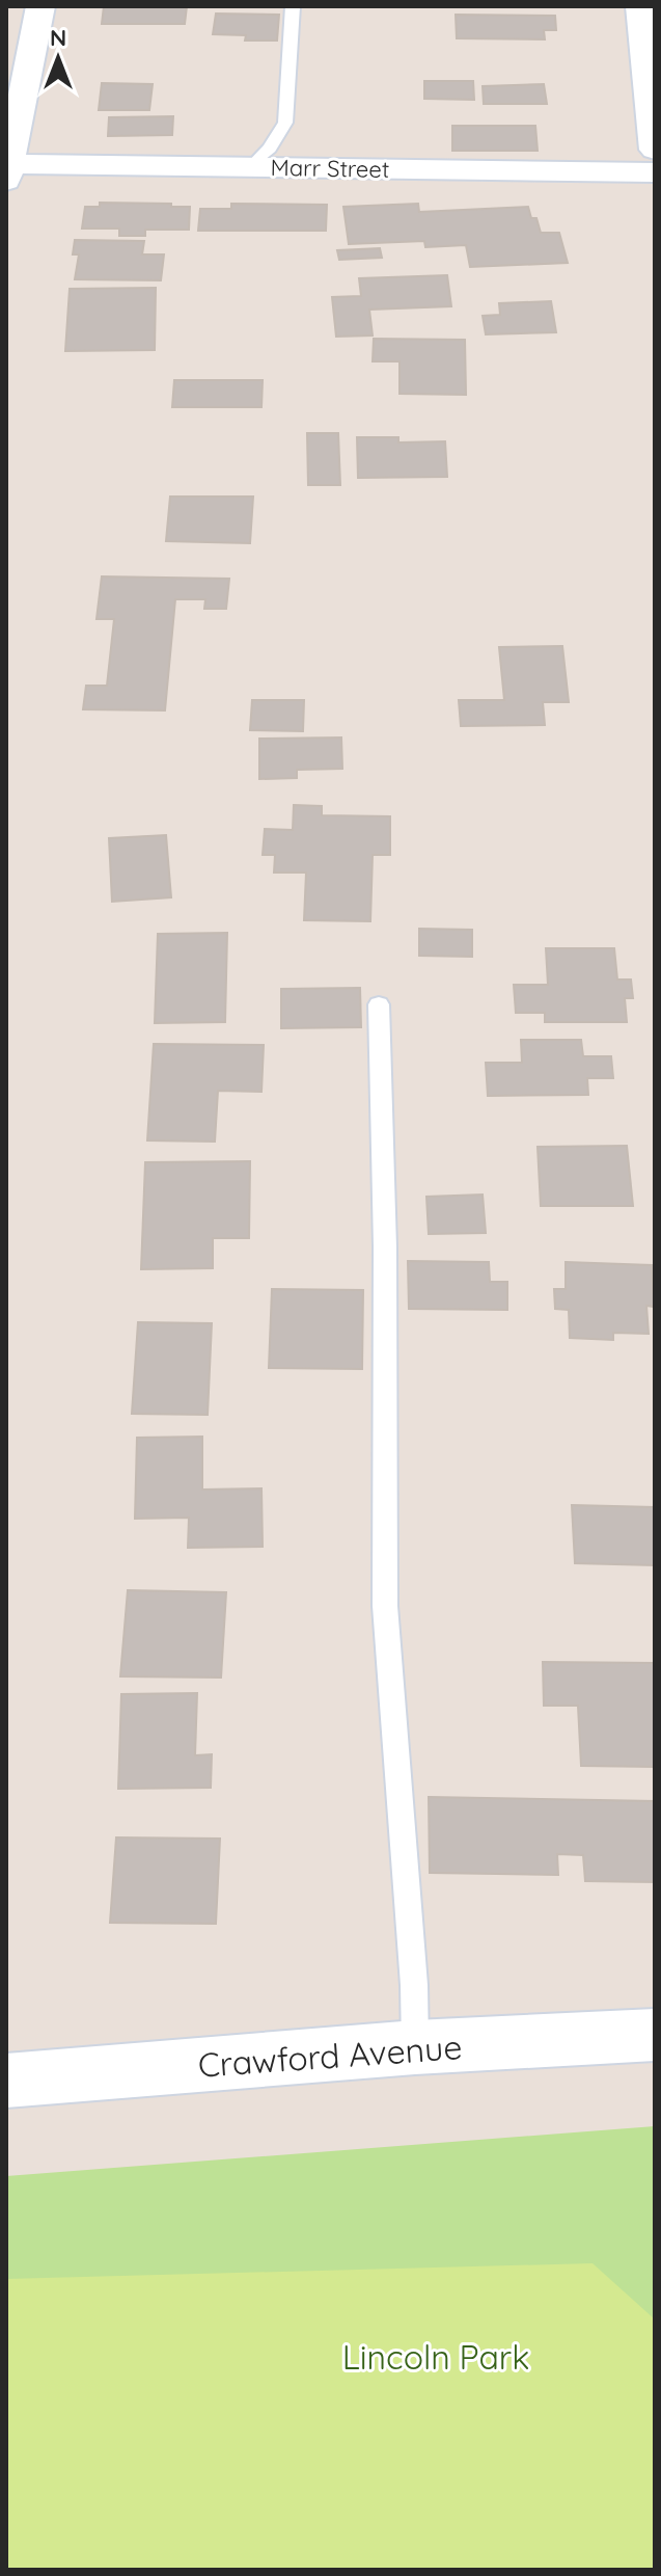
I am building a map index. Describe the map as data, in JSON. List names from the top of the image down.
{
  "streets": {
    "street": ["Marr Street", "Crawford Avenue"]
  },
  "parks": ["Lincoln Park"],
  "north": "top"
}
